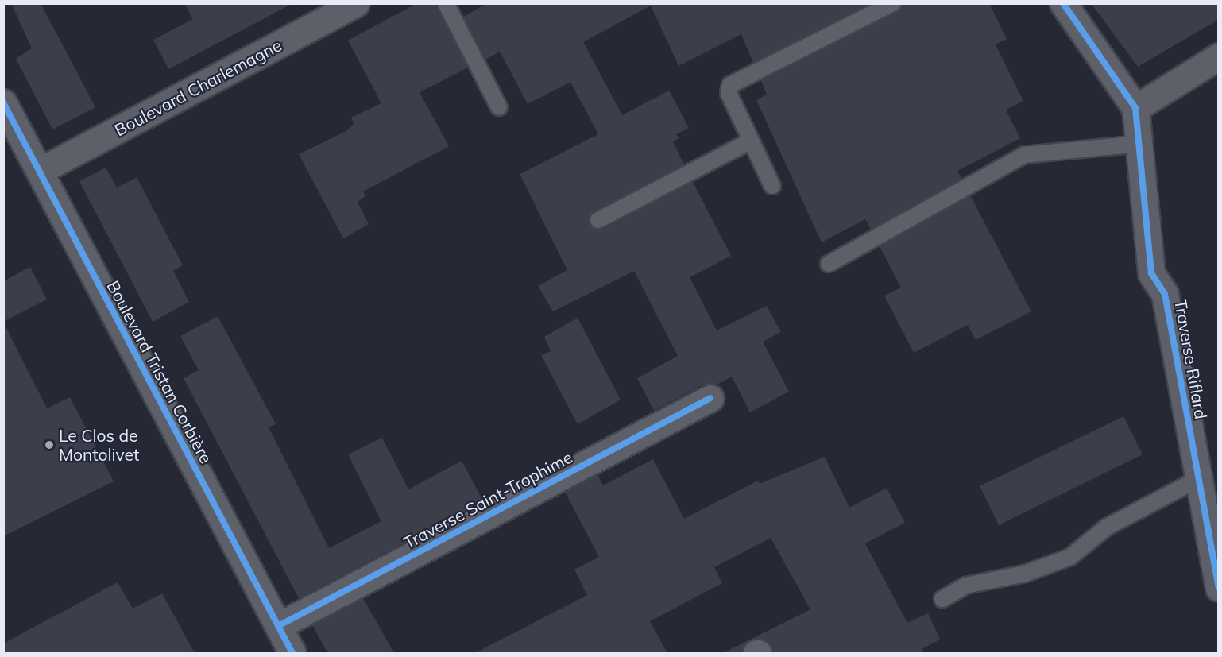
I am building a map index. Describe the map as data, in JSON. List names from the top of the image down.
{
  "streets": {
    "street": [
      "Boulevard Charlemagne",
      "Traverse Riflard",
      "Boulevard Tristan Corbière",
      "Traverse Saint-Trophime"
    ]
  },
  "crossings": [
    ["Boulevard Charlemagne", "Boulevard Tristan Corbière"],
    ["Boulevard Tristan Corbière", "Traverse Saint-Trophime"]
  ],
  "places": ["Le Clos de Montolivet"]
}
